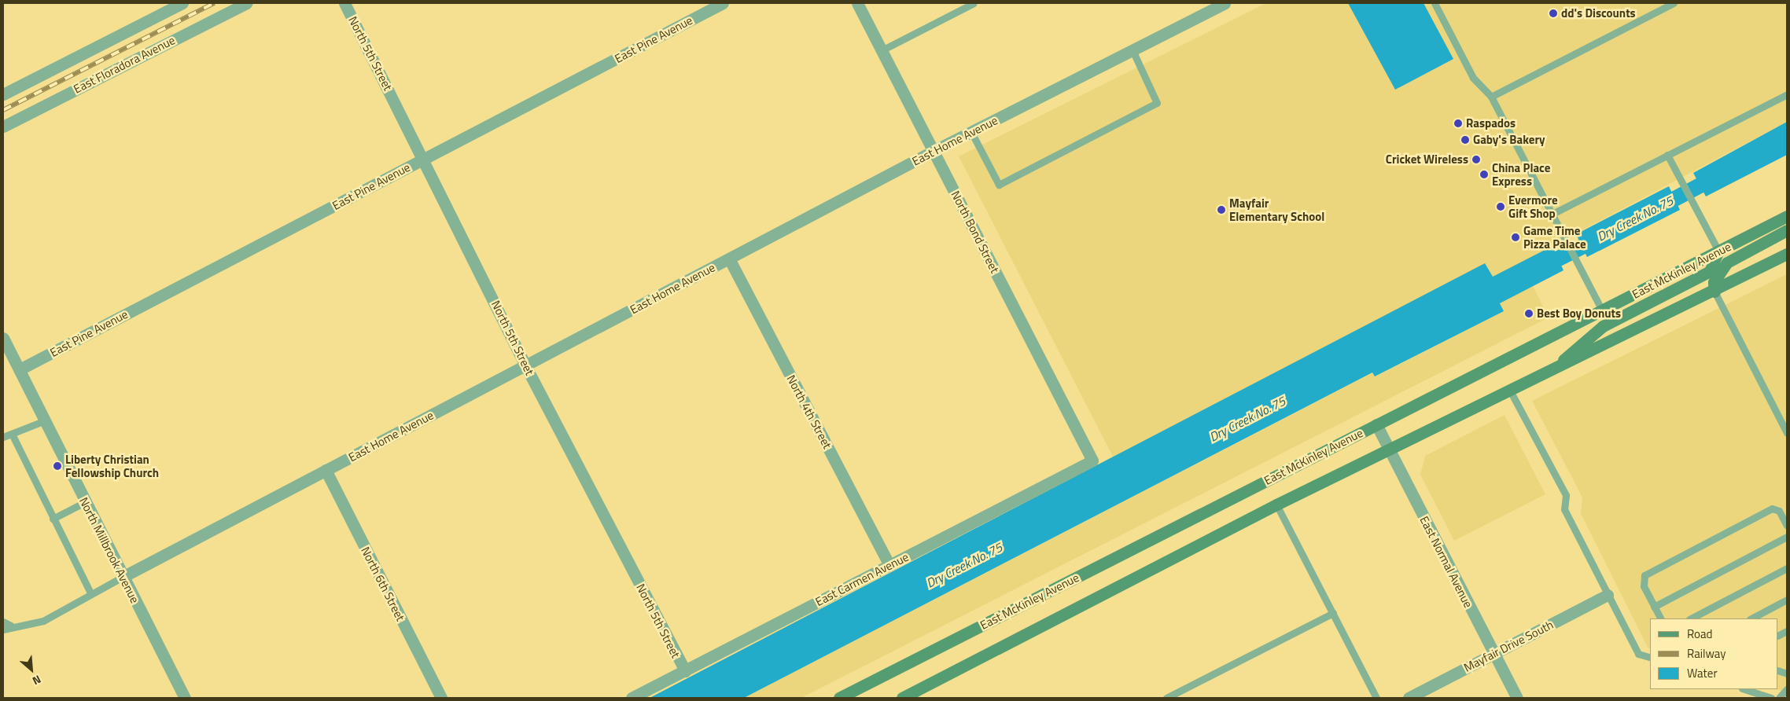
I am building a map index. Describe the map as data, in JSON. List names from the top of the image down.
{
  "streets": {
    "main road": ["East McKinley Avenue"],
    "street": [
      "East Pine Avenue",
      "North 5th Street",
      "East Floradora Avenue",
      "East Home Avenue",
      "North Bond Street",
      "North 4th Street",
      "North Millbrook Avenue",
      "East Normal Avenue",
      "East Carmen Avenue",
      "North 6th Street",
      "Mayfair Drive South"
    ]
  },
  "crossings": [
    ["East Pine Avenue", "North 5th Street"],
    ["East Pine Avenue", "North Millbrook Avenue"],
    ["North 5th Street", "East Home Avenue"],
    ["North 5th Street", "East Carmen Avenue"],
    ["East Home Avenue", "North Bond Street"],
    ["East Home Avenue", "North 4th Street"],
    ["East Home Avenue", "North Millbrook Avenue"],
    ["East Home Avenue", "North 6th Street"],
    ["North Bond Street", "East Carmen Avenue"],
    ["East McKinley Avenue", "East Normal Avenue"],
    ["North 4th Street", "East Carmen Avenue"],
    ["East Normal Avenue", "Mayfair Drive South"]
  ],
  "water": ["Dry Creek No. 75"],
  "places": [
    "dd's Discounts",
    "Raspados",
    "Gaby's Bakery",
    "Cricket Wireless",
    "China Place Express",
    "Evermore Gift Shop",
    "Mayfair Elementary School",
    "Game Time Pizza Palace",
    "Best Boy Donuts",
    "Liberty Christian Fellowship Church"
  ],
  "legend": ["Road", "Railway", "Water"],
  "north": "bottom right"
}
